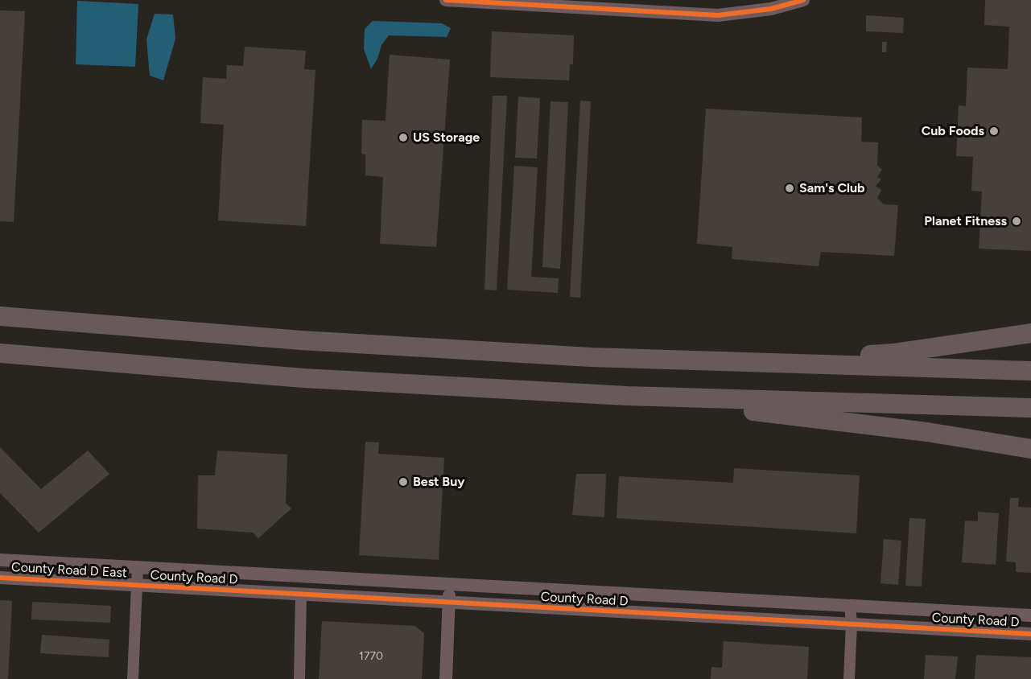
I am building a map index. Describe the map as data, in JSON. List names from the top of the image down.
{
  "streets": {
    "street": ["County Road D East", "County Road D"]
  },
  "crossings": [
    ["County Road D East", "County Road D"]
  ],
  "places": [
    "Cub Foods",
    "US Storage",
    "Sam's Club",
    "Planet Fitness",
    "Best Buy"
  ],
  "house_numbers": ["1770"]
}
